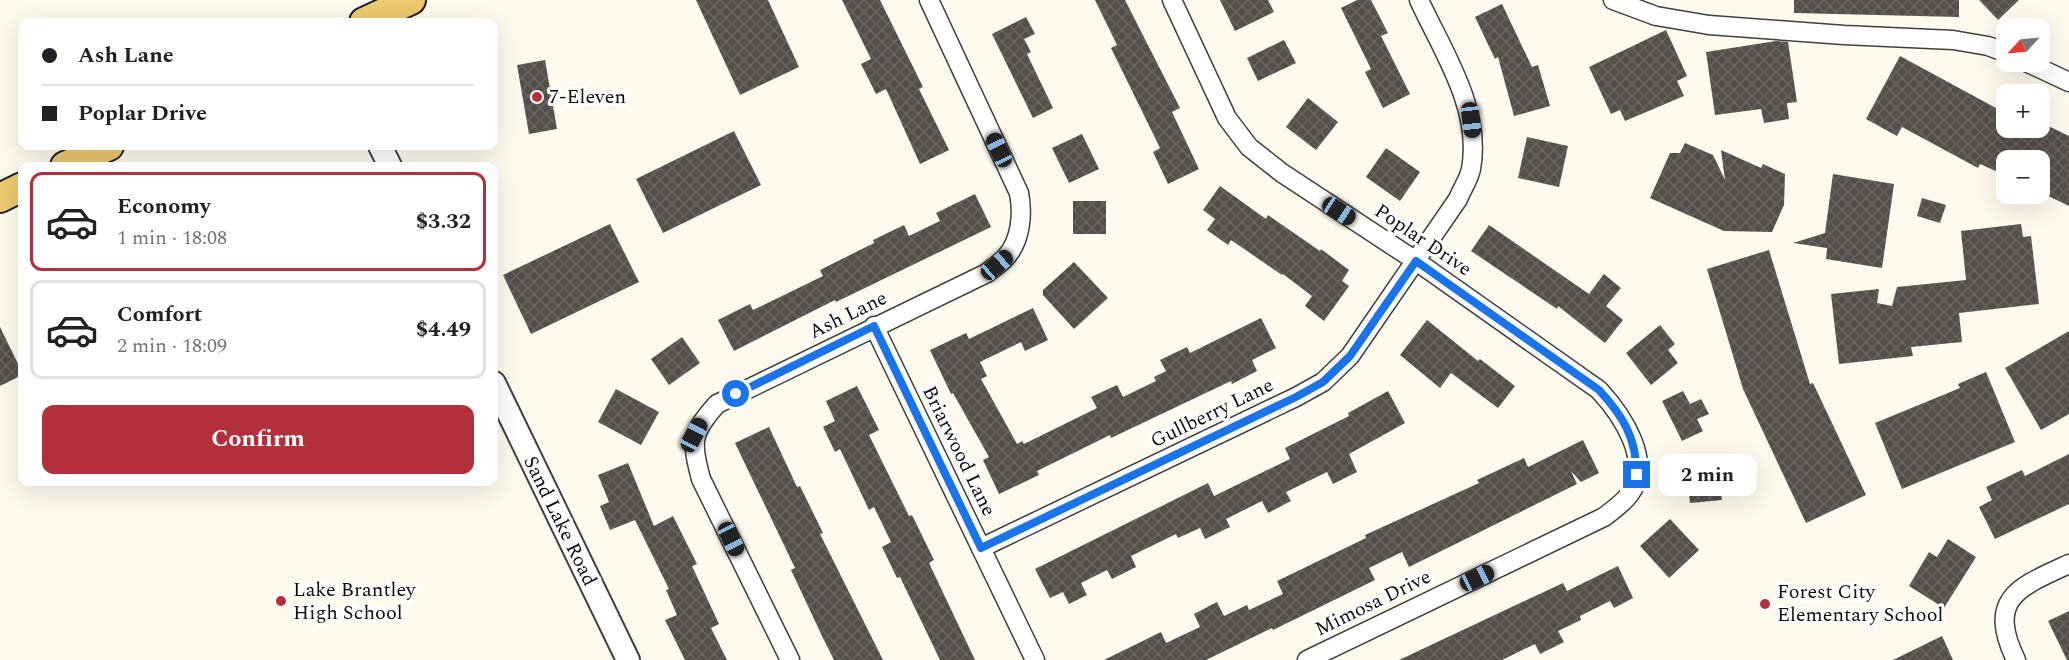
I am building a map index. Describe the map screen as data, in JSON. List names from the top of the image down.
{
  "streets": {
    "street": [
      "Poplar Drive",
      "Ash Lane",
      "Gullberry Lane",
      "Briarwood Lane",
      "Sand Lake Road",
      "Mimosa Drive"
    ]
  },
  "crossings": [
    ["Poplar Drive", "Gullberry Lane"],
    ["Poplar Drive", "Mimosa Drive"],
    ["Ash Lane", "Briarwood Lane"],
    ["Gullberry Lane", "Briarwood Lane"]
  ],
  "places": ["7-Eleven", "Lake Brantley High School", "Forest City Elementary School"],
  "north": "bottom left",
  "page": {
    "map_buttons": ["+", "−"],
    "banner": ["Ash Lane", "Poplar Drive"],
    "list": [
      {
        "name": "Economy",
        "note": "1 min · 18:08",
        "value": "$3.32"
      },
      {
        "name": "Comfort",
        "note": "2 min · 18:09",
        "value": "$4.49"
      }
    ],
    "buttons": "Confirm",
    "bubble": "2 min"
  }
}
